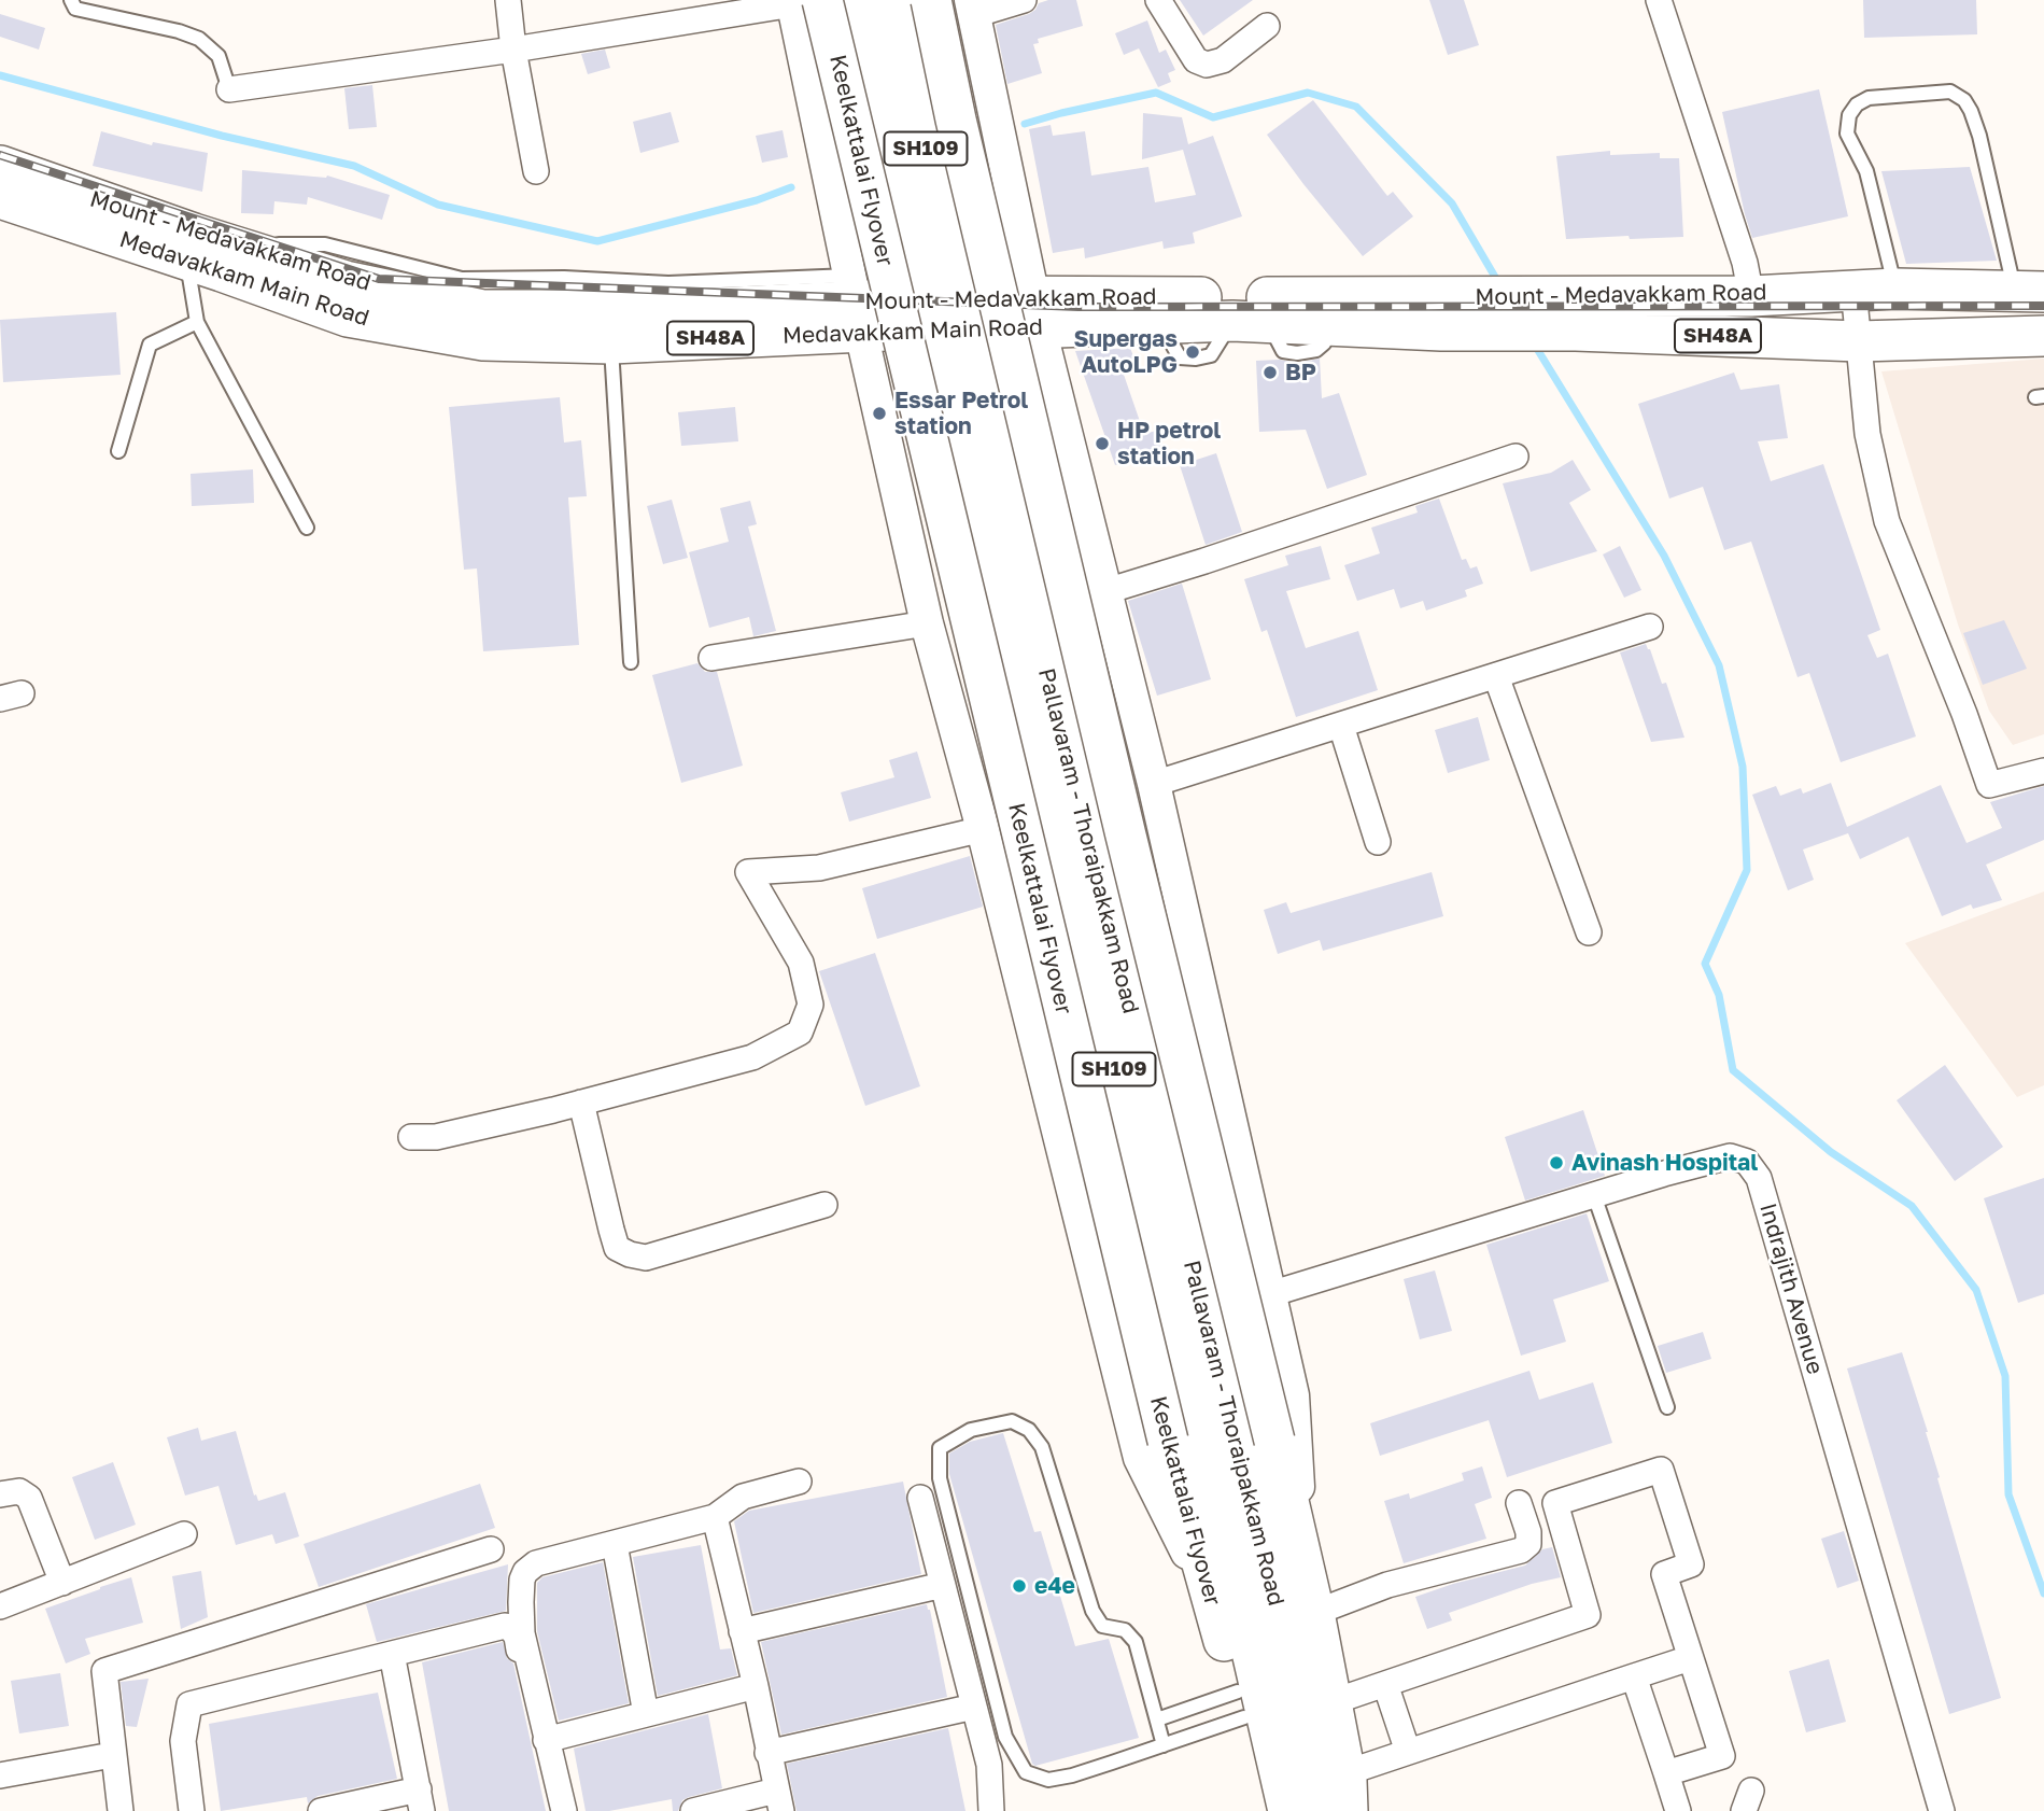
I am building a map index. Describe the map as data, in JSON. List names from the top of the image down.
{
  "streets": {
    "main road": [
      "SH109",
      "Keelkattalai Flyover",
      "Mount - Medavakkam Road",
      "Medavakkam Main Road",
      "SH48A",
      "Pallavaram - Thoraipakkam Road"
    ],
    "street": ["Indrajith Avenue"]
  },
  "crossings": [
    ["Mount - Medavakkam Road", "Medavakkam Main Road"],
    ["Medavakkam Main Road", "Pallavaram - Thoraipakkam Road"]
  ],
  "places": [
    "Supergas AutoLPG",
    "BP",
    "Essar Petrol station",
    "HP petrol station",
    "Avinash Hospital",
    "e4e"
  ]
}
